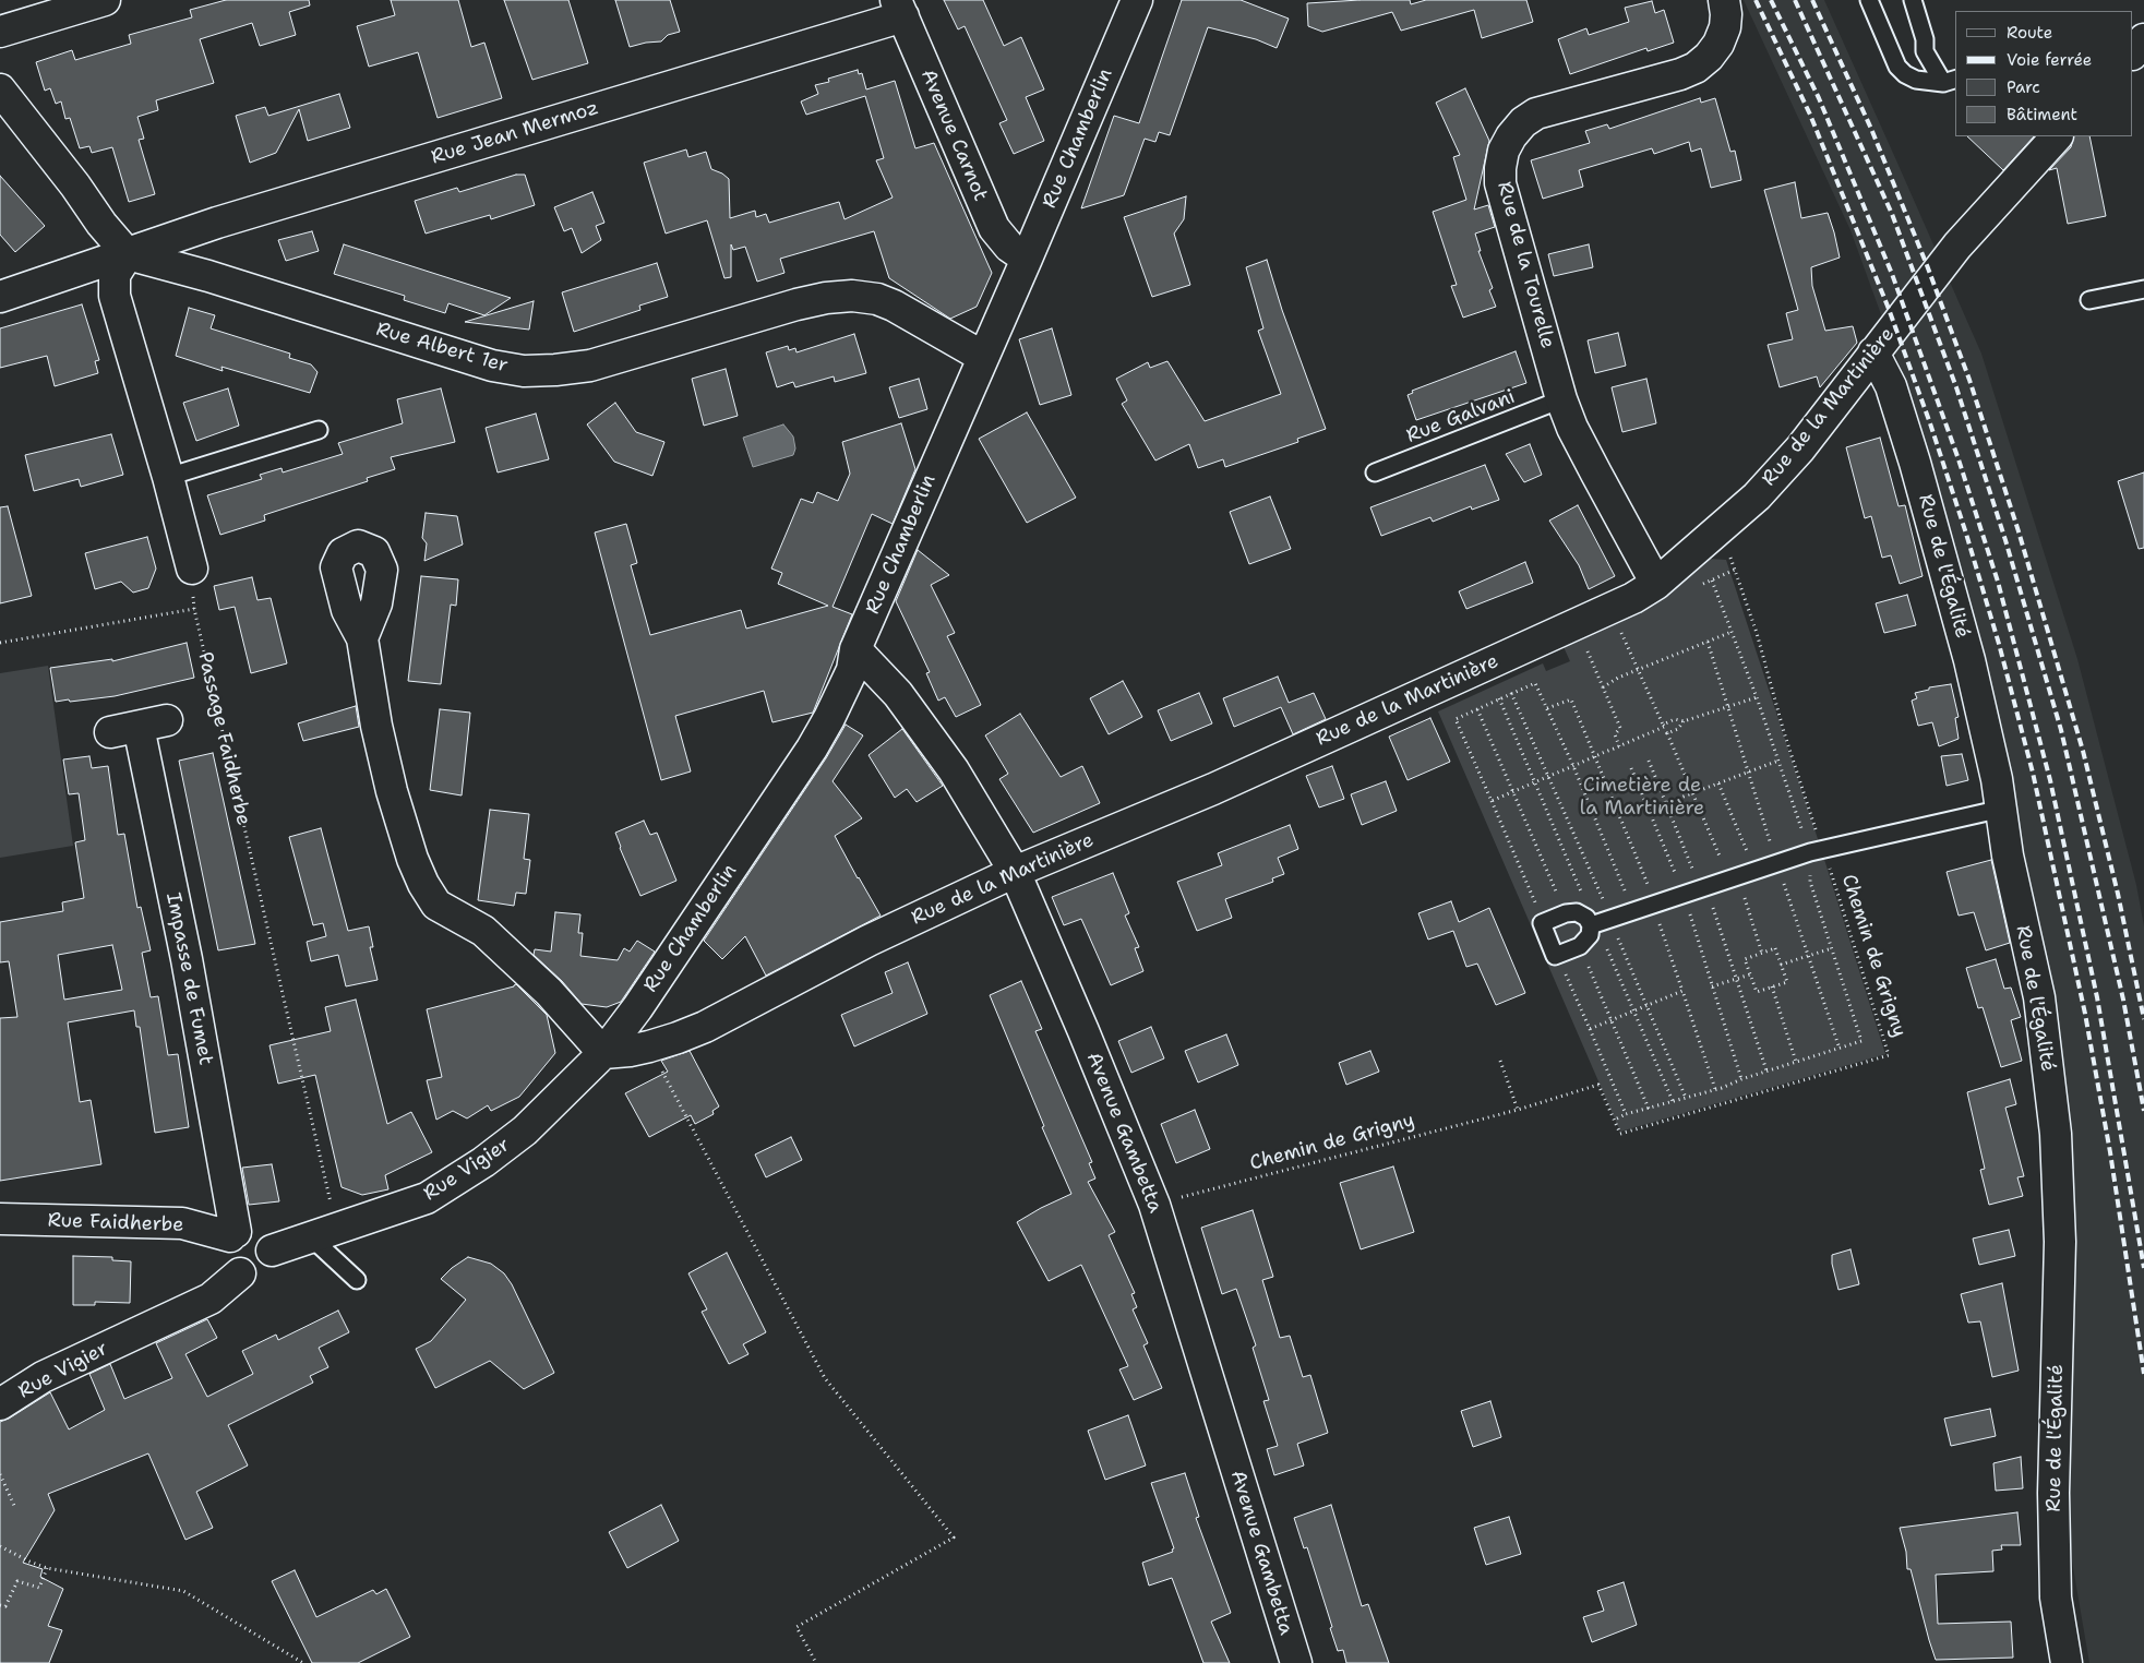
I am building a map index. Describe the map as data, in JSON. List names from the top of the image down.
{
  "streets": {
    "street": [
      "Rue Jean Mermoz",
      "Avenue Carnot",
      "Rue Chamberlin",
      "Rue de la Tourelle",
      "Rue Albert 1er",
      "Rue de la Martinière",
      "Rue de l'Égalité",
      "Impasse de Fumet",
      "Avenue Gambetta",
      "Rue Vigier",
      "Rue Faidherbe"
    ],
    "lane": ["Rue Galvani"],
    "path": ["Passage Faidherbe", "Chemin de Grigny"]
  },
  "crossings": [
    ["Rue Jean Mermoz", "Avenue Carnot"],
    ["Rue Jean Mermoz", "Rue Albert 1er"],
    ["Avenue Carnot", "Rue Chamberlin"],
    ["Rue Chamberlin", "Rue Albert 1er"],
    ["Rue Chamberlin", "Rue de la Martinière"],
    ["Rue Chamberlin", "Avenue Gambetta"],
    ["Rue Chamberlin", "Rue Vigier"],
    ["Rue de la Tourelle", "Rue de la Martinière"],
    ["Rue de la Tourelle", "Rue Galvani"],
    ["Rue de la Martinière", "Rue de l'Égalité"],
    ["Rue de la Martinière", "Chemin de Grigny"],
    ["Rue de la Martinière", "Avenue Gambetta"],
    ["Rue de la Martinière", "Rue Vigier"],
    ["Passage Faidherbe", "Rue Vigier"],
    ["Chemin de Grigny", "Avenue Gambetta"],
    ["Impasse de Fumet", "Rue Vigier"],
    ["Impasse de Fumet", "Rue Faidherbe"],
    ["Rue Vigier", "Rue Faidherbe"]
  ],
  "parks": ["Cimetière de la Martinière"],
  "legend": [
    "Route",
    "Voie ferrée",
    "Parc",
    "Bâtiment"
  ]
}
